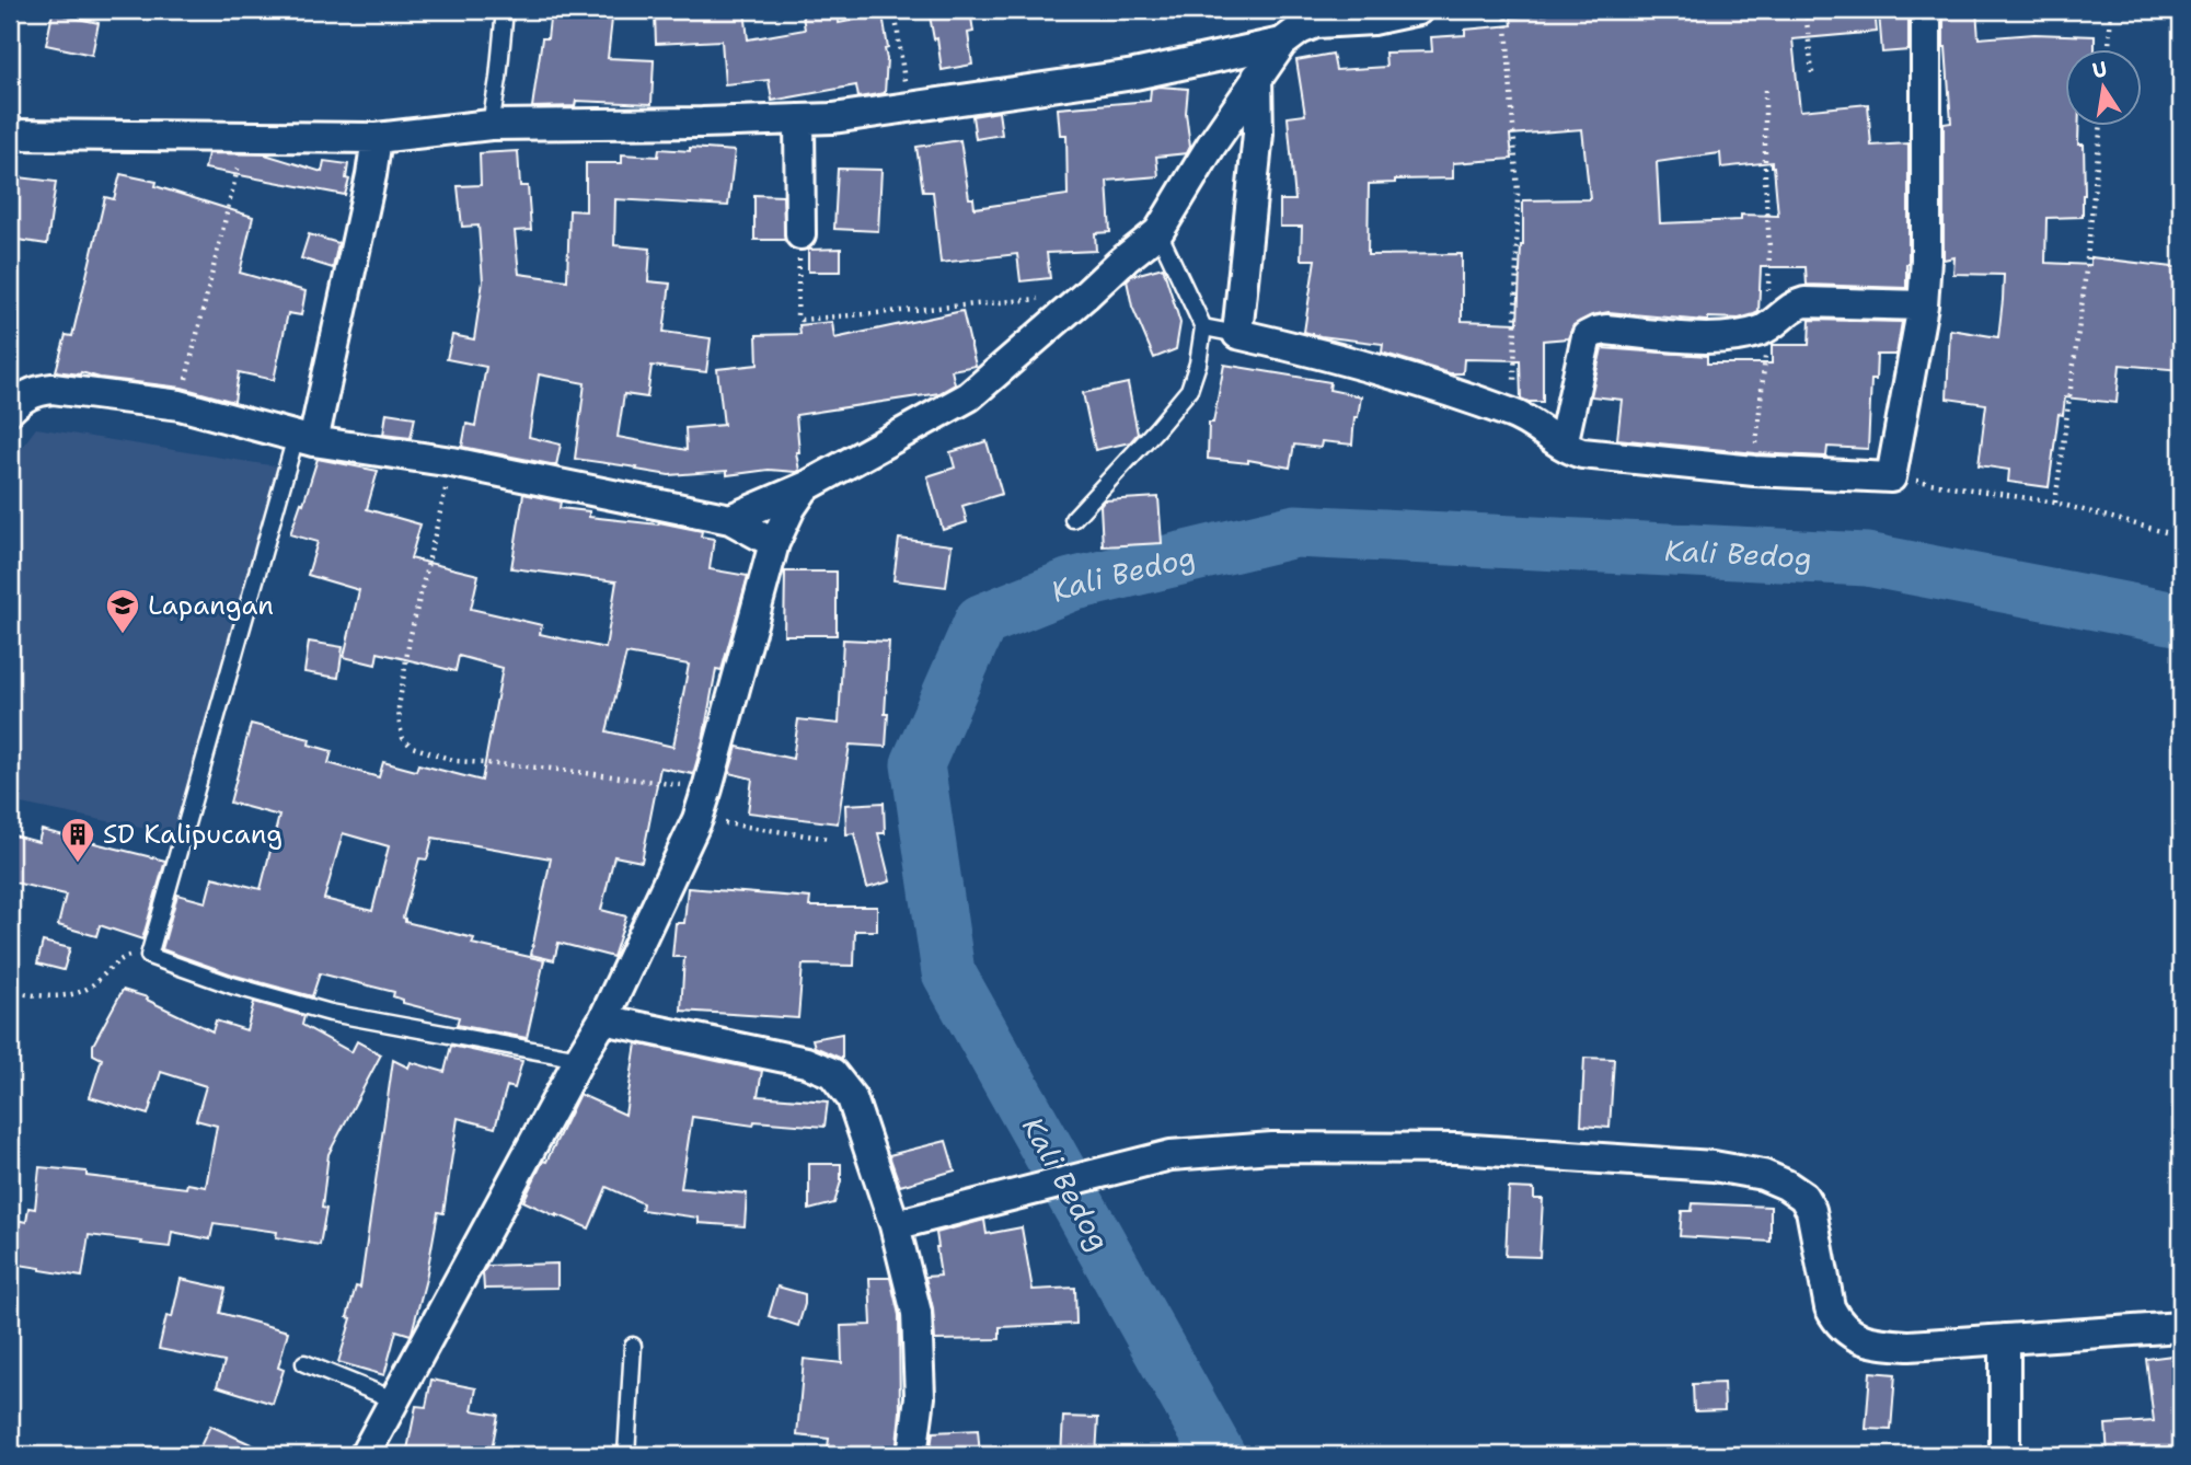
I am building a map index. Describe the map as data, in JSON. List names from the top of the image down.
{
  "water": ["Kali Bedog"],
  "places": {
    "school or university": ["Lapangan"],
    "building": ["SD Kalipucang"]
  },
  "north": "top"
}
